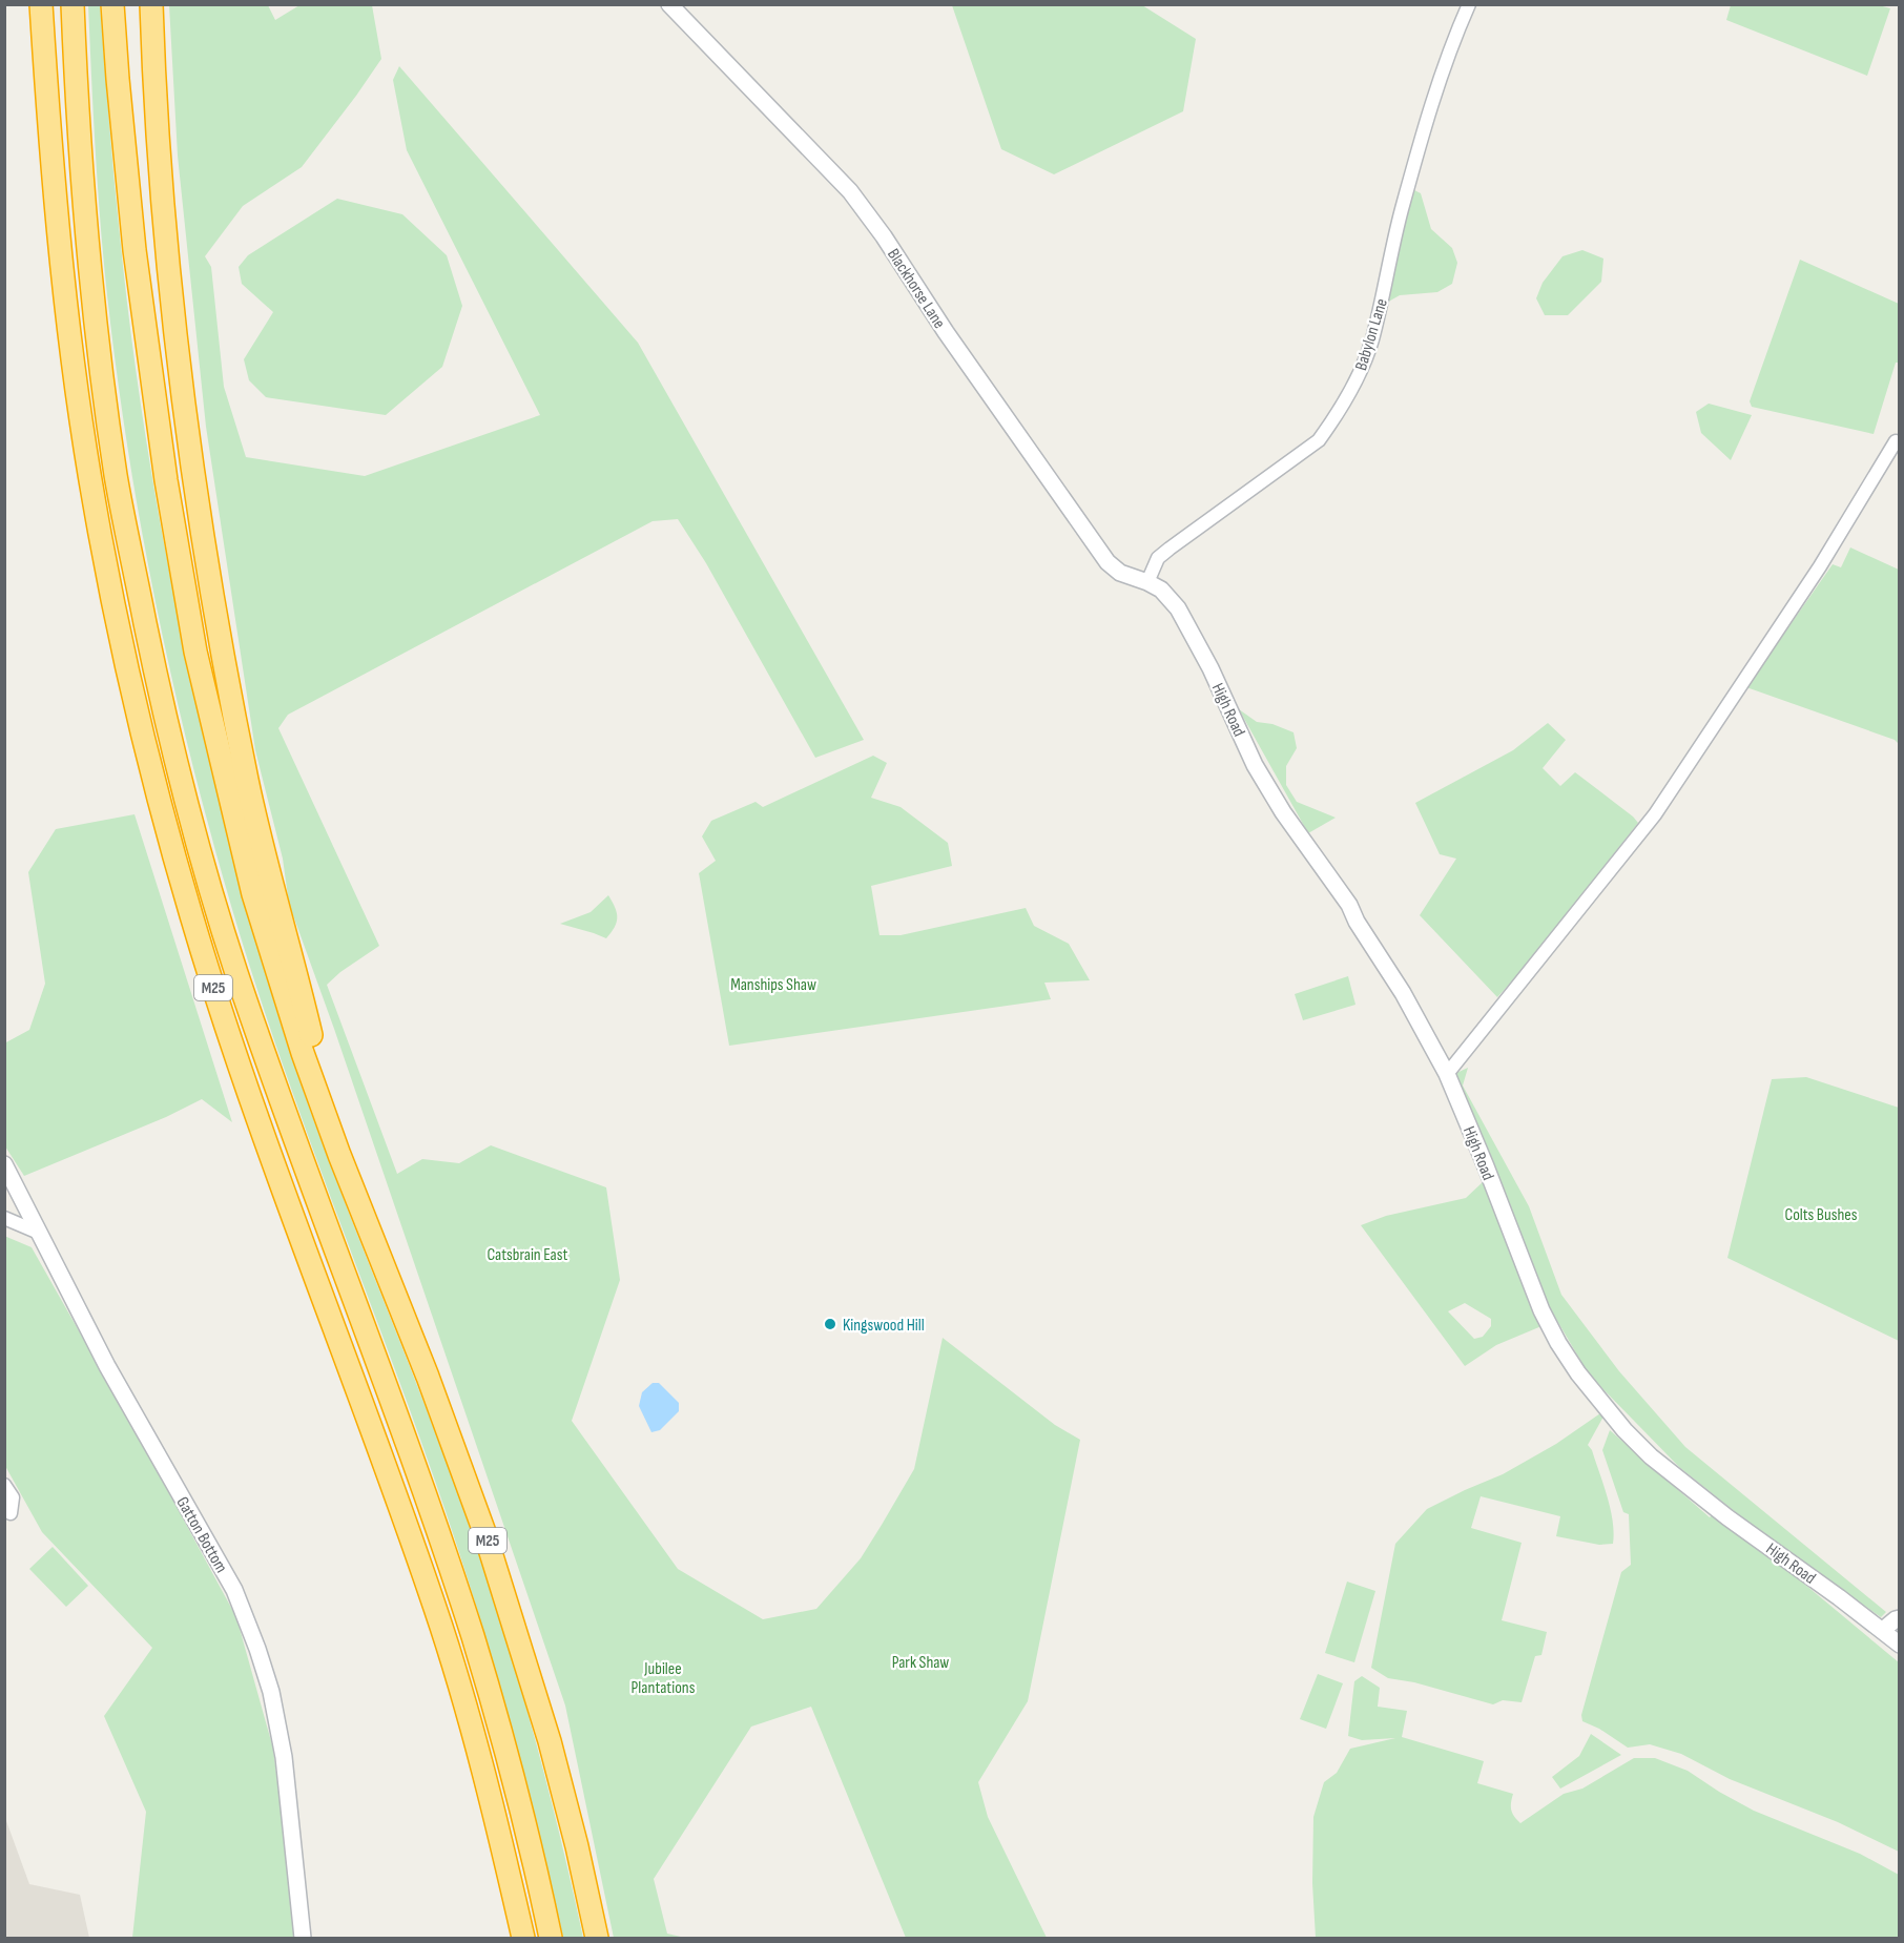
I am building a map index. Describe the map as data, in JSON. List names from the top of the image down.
{
  "streets": {
    "highway": ["M25"],
    "street": [
      "Blackhorse Lane",
      "Babylon Lane",
      "High Road",
      "Gatton Bottom"
    ]
  },
  "crossings": [
    ["Blackhorse Lane", "Babylon Lane"],
    ["Blackhorse Lane", "High Road"],
    ["Babylon Lane", "High Road"]
  ],
  "parks": [
    "Manships Shaw",
    "Colts Bushes",
    "Catsbrain East",
    "Park Shaw",
    "Jubilee Plantations"
  ],
  "places": ["Kingswood Hill"]
}
